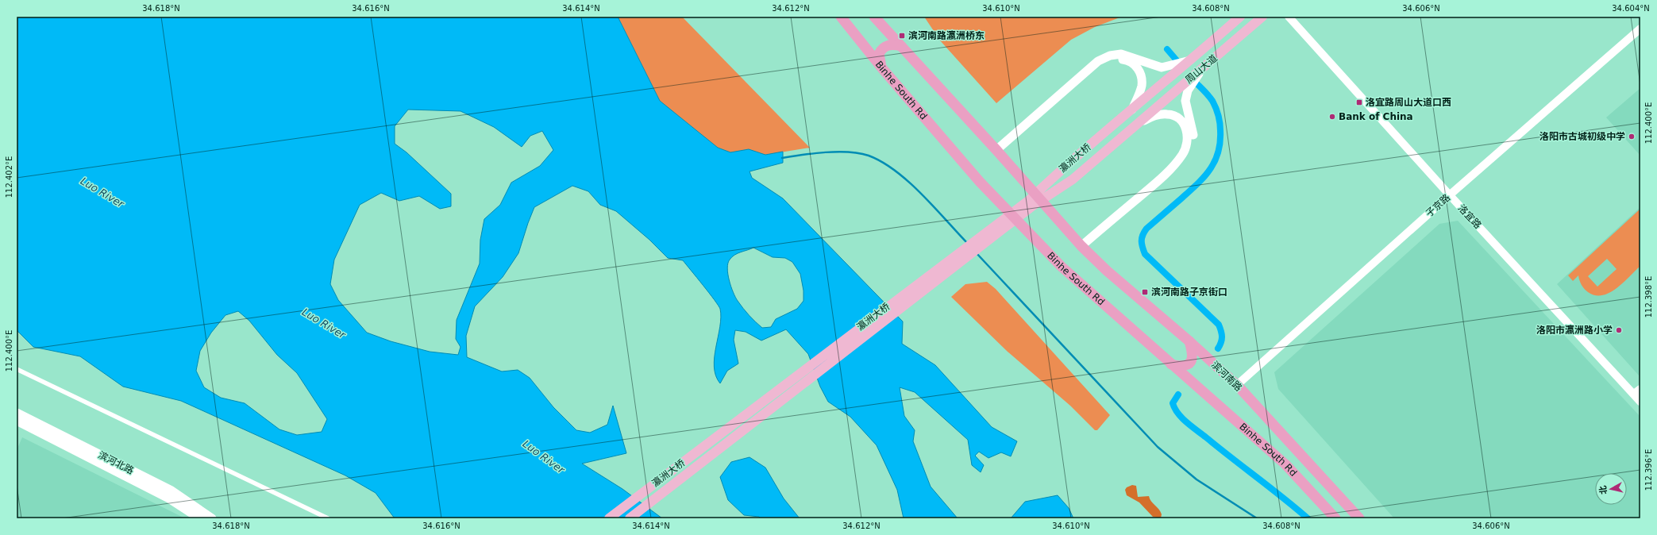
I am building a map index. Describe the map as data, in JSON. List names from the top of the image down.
{
  "streets": {
    "highway": ["Binhe South Rd", "滨河南路"],
    "main road": ["周山大道", "瀛洲大桥", "滨河北路"],
    "street": ["子京路", "洛宜路"]
  },
  "crossings": [
    ["周山大道", "瀛洲大桥"],
    ["子京路", "洛宜路"],
    ["子京路", "滨河南路"]
  ],
  "water": ["Luo River"],
  "places": {
    "transit": ["滨河南路瀛洲桥东", "洛宜路周山大道口西", "滨河南路子京街口"],
    "other": ["Bank of China", "洛阳市古城初级中学", "洛阳市瀛洲路小学"]
  },
  "north": "left",
  "coordinates": [
    "34.618°N",
    "34.616°N",
    "34.614°N",
    "34.612°N",
    "34.610°N",
    "34.608°N",
    "34.606°N",
    "34.604°N",
    "112.400°E",
    "112.402°E",
    "112.398°E",
    "112.396°E"
  ]
}
